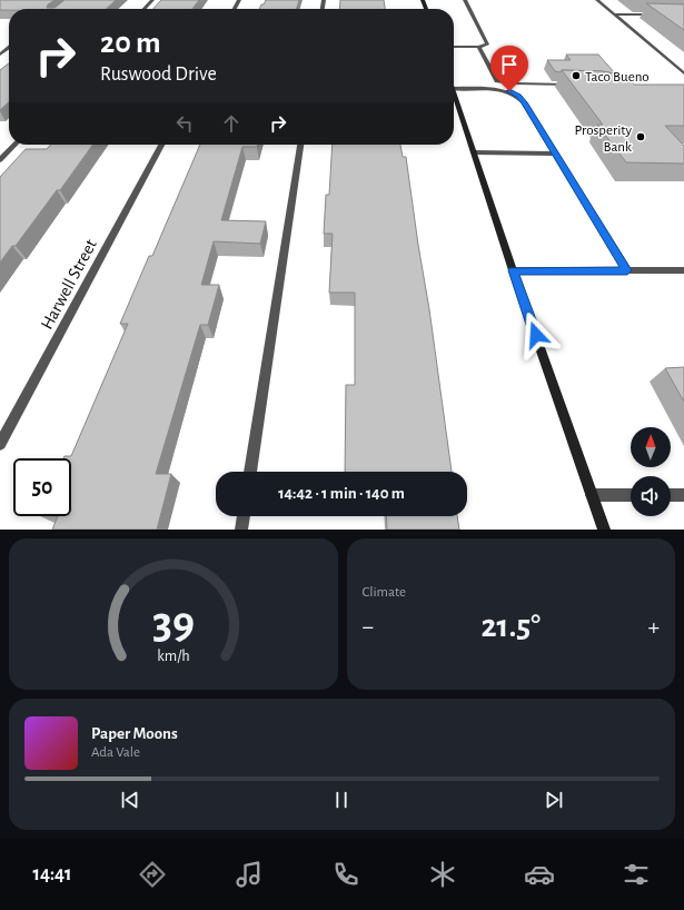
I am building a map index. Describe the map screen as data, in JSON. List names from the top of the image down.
{
  "streets": {
    "street": ["Harwell Street"]
  },
  "places": ["Taco Bueno", "Prosperity Bank"],
  "north": "top",
  "page": {
    "turn": ["20 m", "Ruswood Drive"],
    "limit": "50",
    "trip": "14:42 · 1 min · 140 m",
    "tile": "Climate",
    "heat": ["−", "21.5°", "+"],
    "song": ["Paper Moons", "Ada Vale"],
    "tabs": "14:41",
    "gauge": ["39", "km/h"]
  }
}
